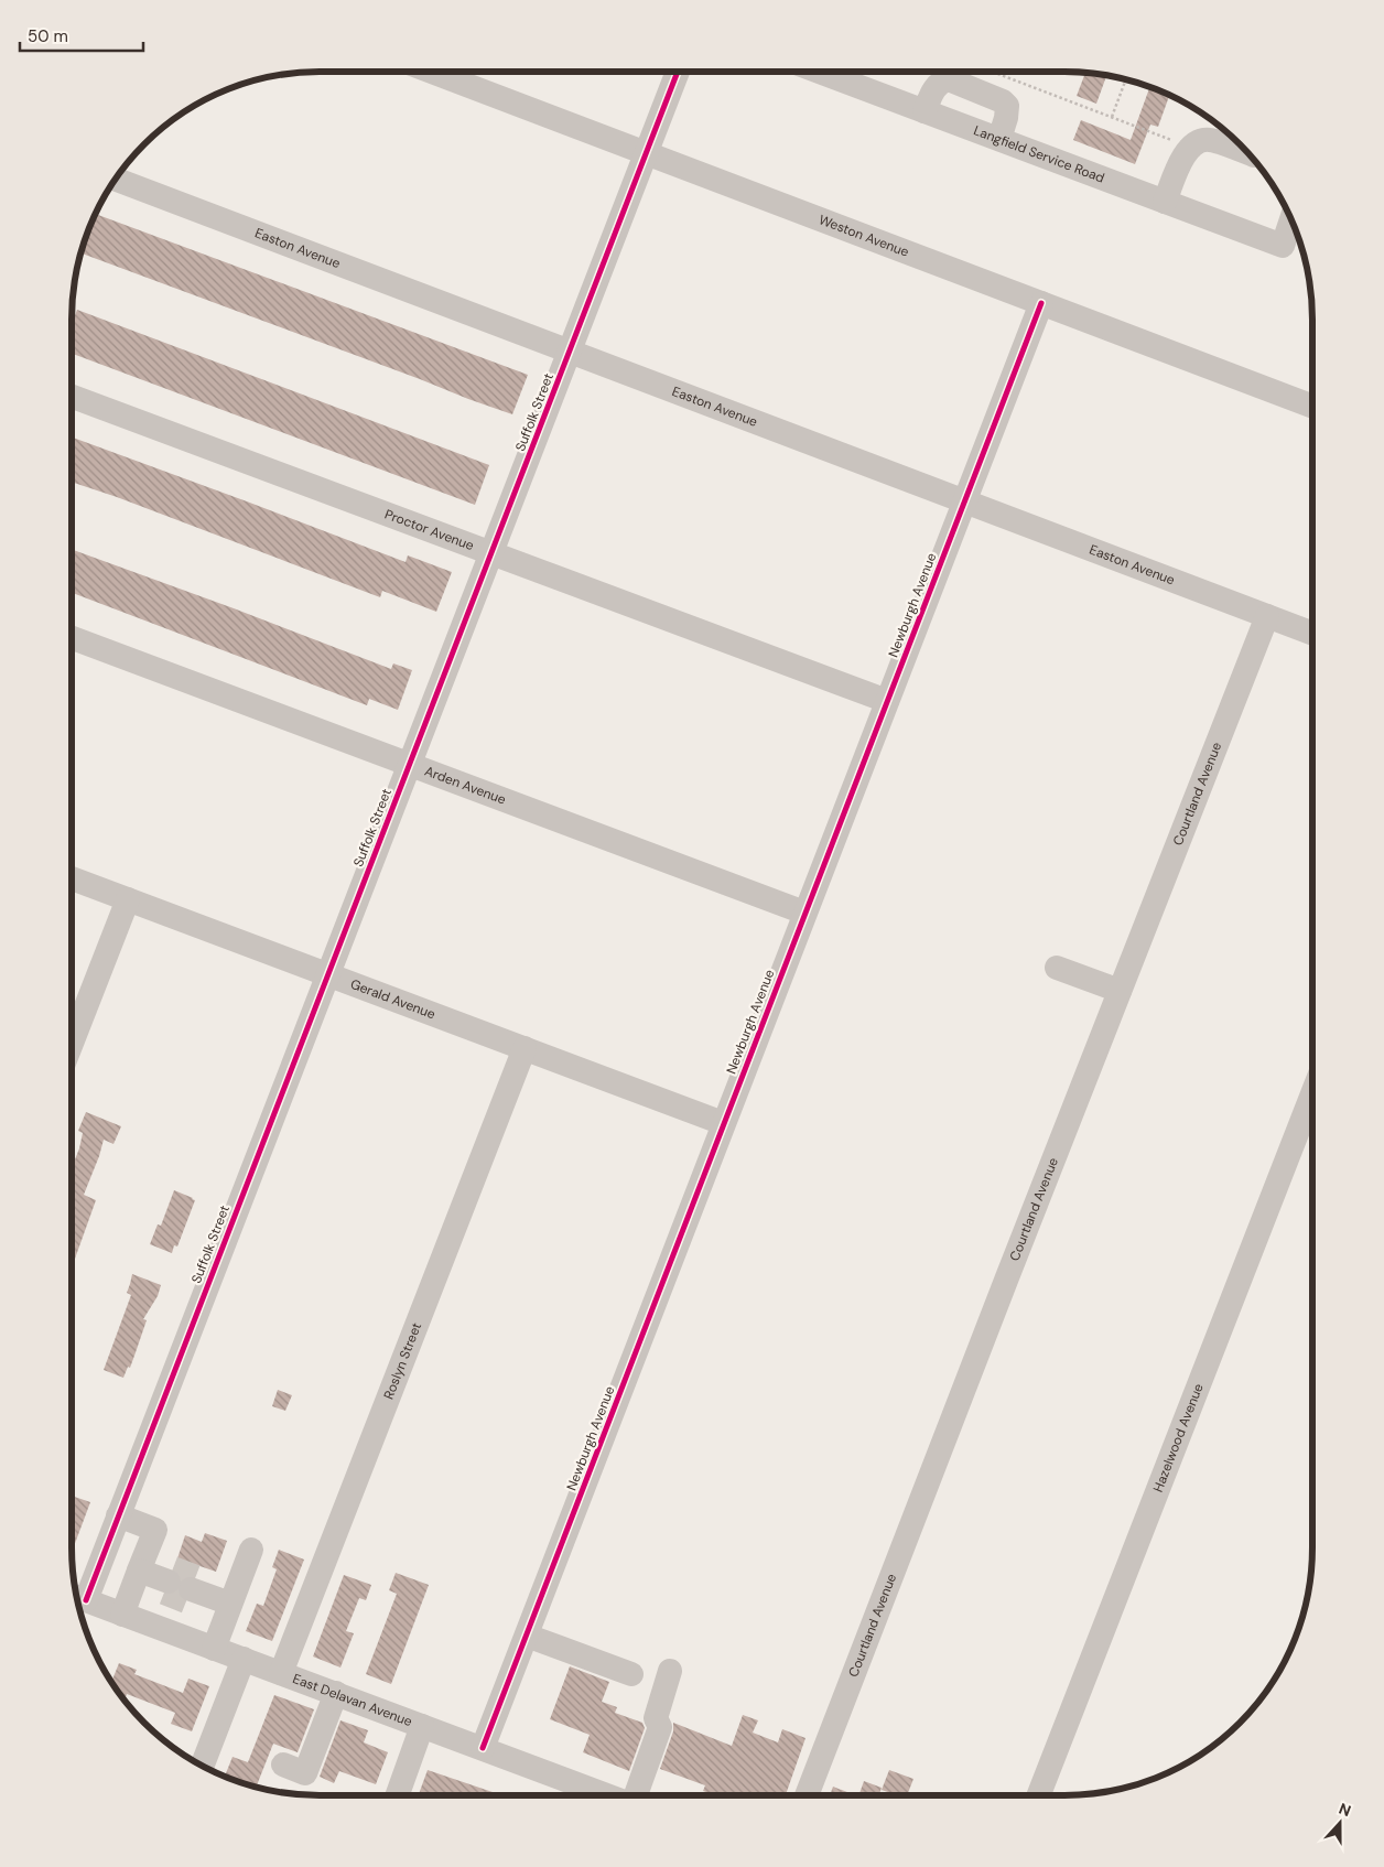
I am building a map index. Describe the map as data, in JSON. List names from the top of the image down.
{
  "streets": {
    "street": [
      "Langfield Service Road",
      "Weston Avenue",
      "Easton Avenue",
      "Suffolk Street",
      "Proctor Avenue",
      "Newburgh Avenue",
      "Arden Avenue",
      "Courtland Avenue",
      "Gerald Avenue",
      "Roslyn Street",
      "Hazelwood Avenue",
      "East Delavan Avenue"
    ]
  },
  "crossings": [
    ["Weston Avenue", "Suffolk Street"],
    ["Weston Avenue", "Newburgh Avenue"],
    ["Easton Avenue", "Suffolk Street"],
    ["Easton Avenue", "Newburgh Avenue"],
    ["Easton Avenue", "Courtland Avenue"],
    ["Suffolk Street", "Proctor Avenue"],
    ["Suffolk Street", "Arden Avenue"],
    ["Suffolk Street", "Gerald Avenue"],
    ["Suffolk Street", "East Delavan Avenue"],
    ["Proctor Avenue", "Newburgh Avenue"],
    ["Newburgh Avenue", "Arden Avenue"],
    ["Newburgh Avenue", "Gerald Avenue"],
    ["Newburgh Avenue", "East Delavan Avenue"],
    ["Gerald Avenue", "Roslyn Street"],
    ["Roslyn Street", "East Delavan Avenue"]
  ],
  "scale_bar": "50 m",
  "north": "top"
}
